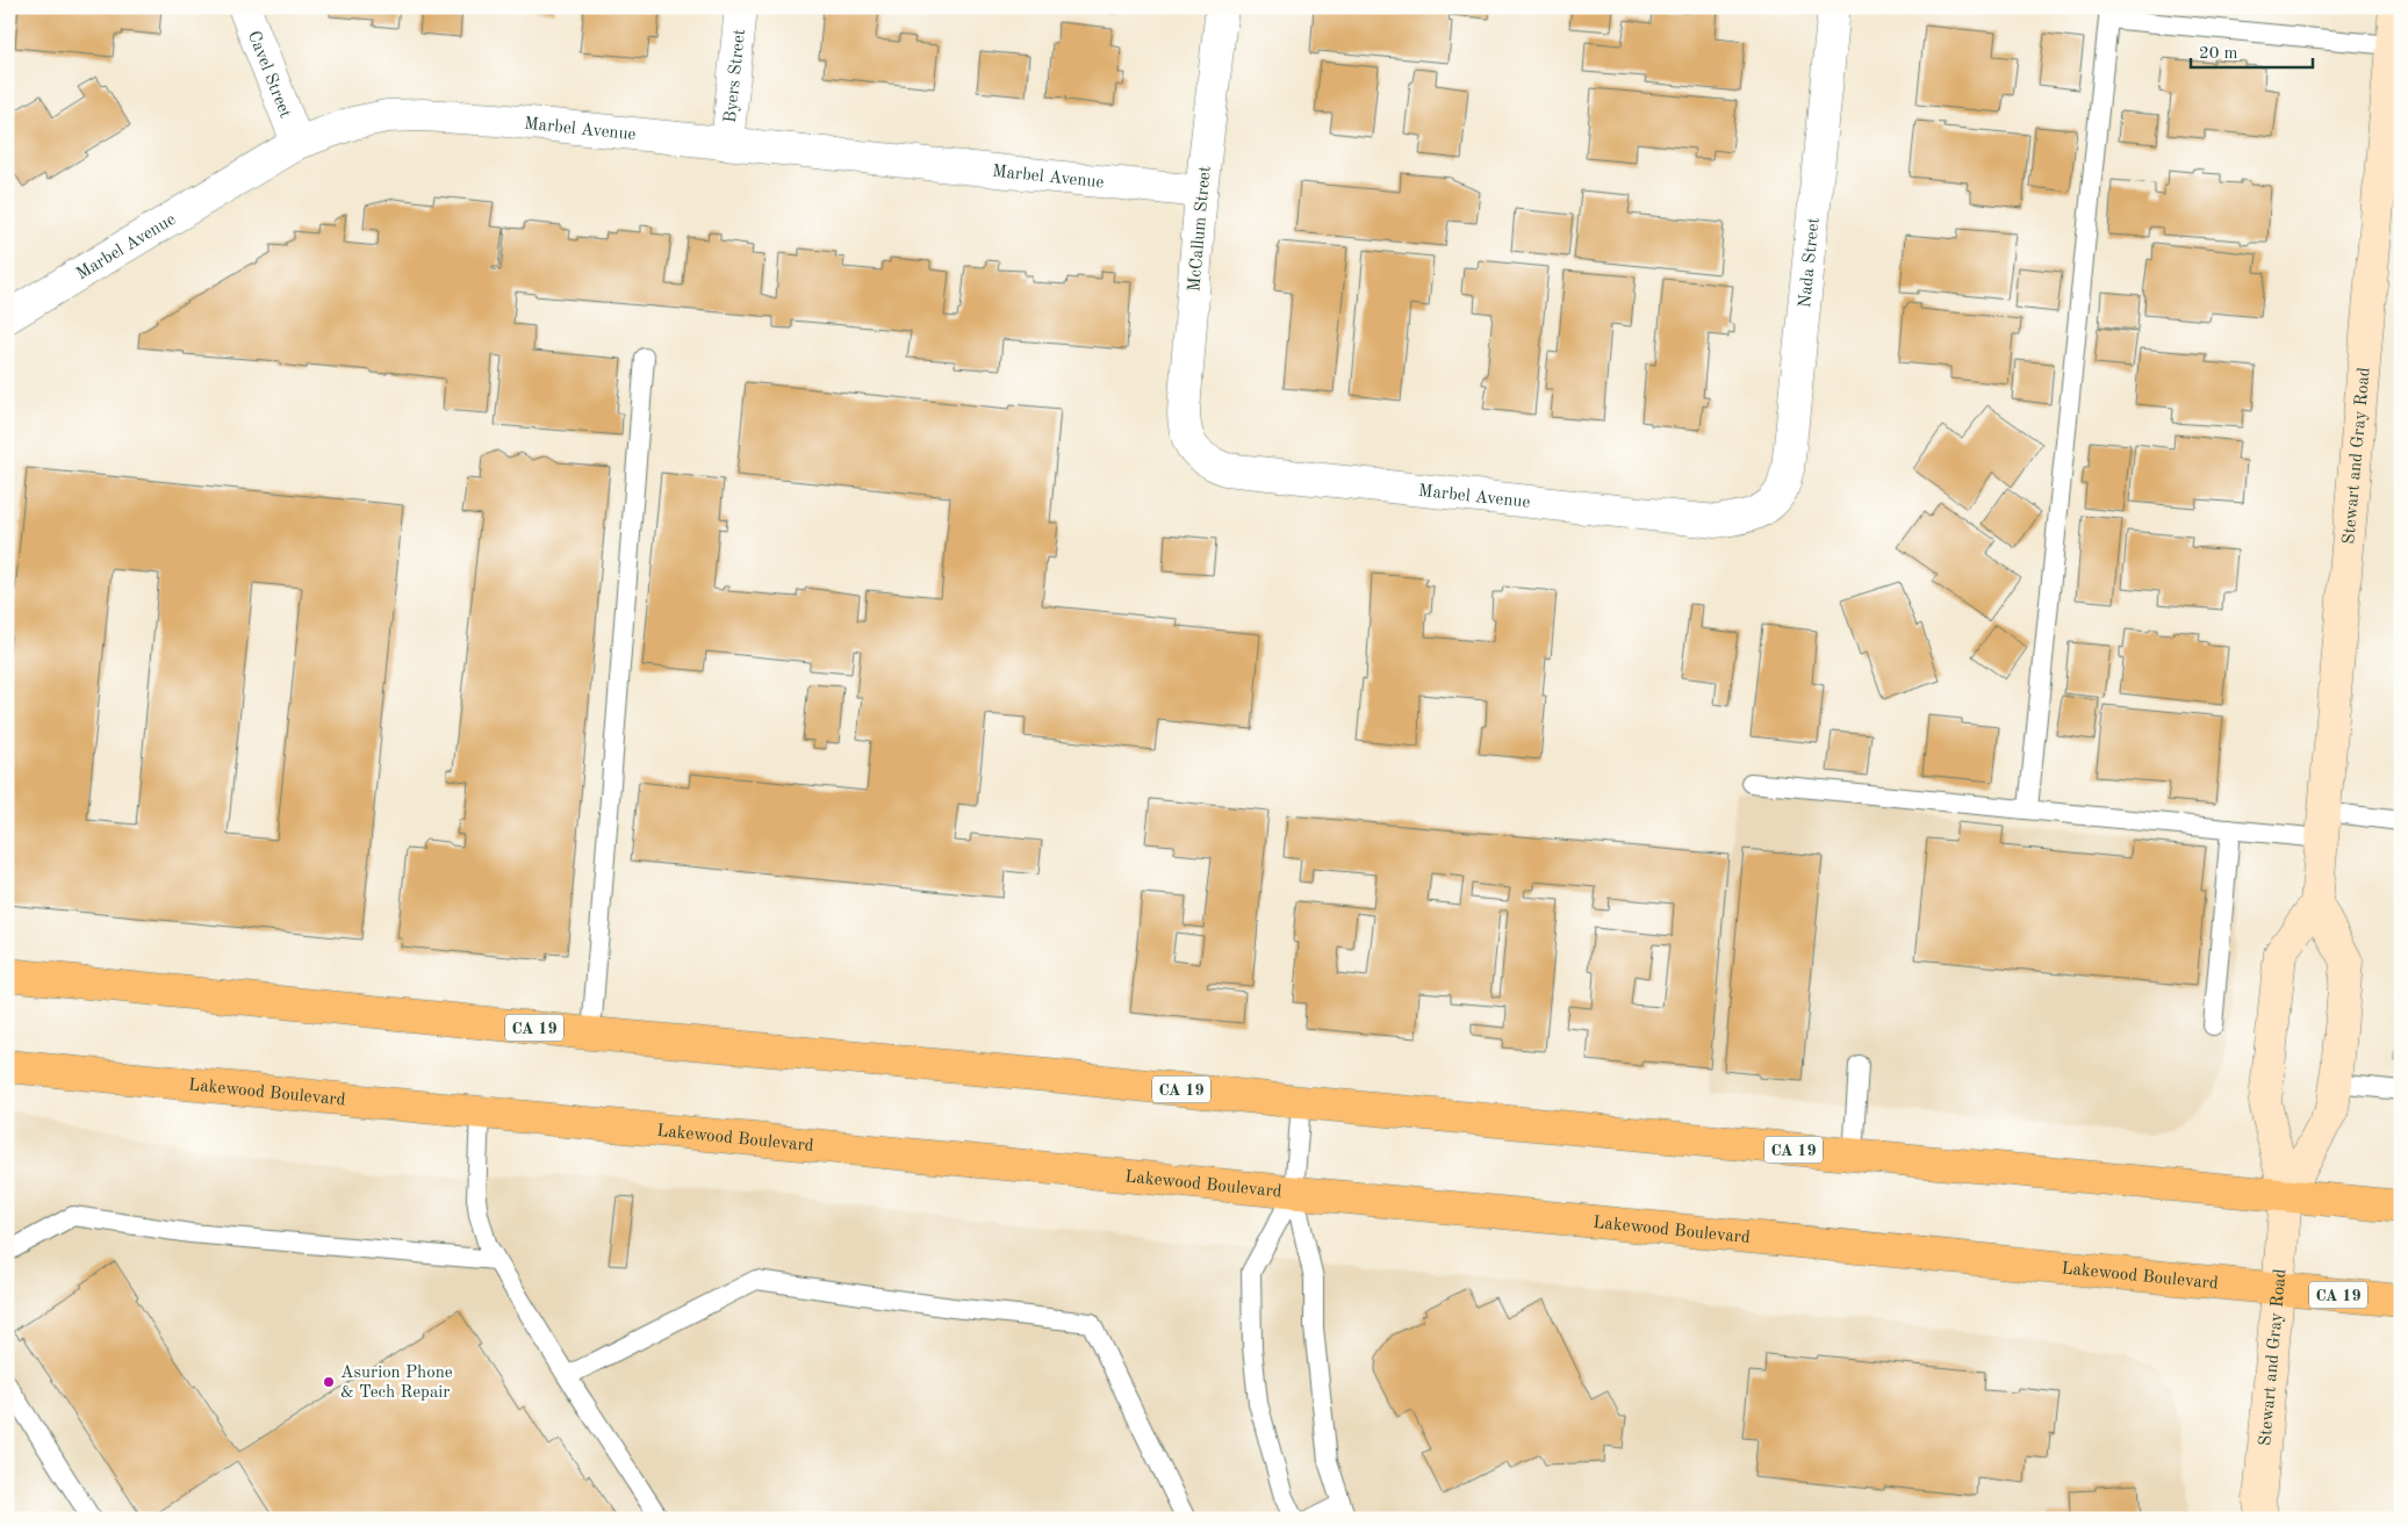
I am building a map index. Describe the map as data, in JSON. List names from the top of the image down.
{
  "streets": {
    "main road": ["Stewart and Gray Road", "CA 19", "Lakewood Boulevard"],
    "street": [
      "Cavel Street",
      "Byers Street",
      "Marbel Avenue",
      "McCallum Street",
      "Nada Street"
    ]
  },
  "crossings": [
    ["Cavel Street", "Marbel Avenue"],
    ["Byers Street", "Marbel Avenue"],
    ["Marbel Avenue", "McCallum Street"],
    ["Marbel Avenue", "Nada Street"],
    ["Stewart and Gray Road", "CA 19"],
    ["Stewart and Gray Road", "Lakewood Boulevard"]
  ],
  "places": ["Asurion Phone & Tech Repair"],
  "scale_bar": "20 m"
}
